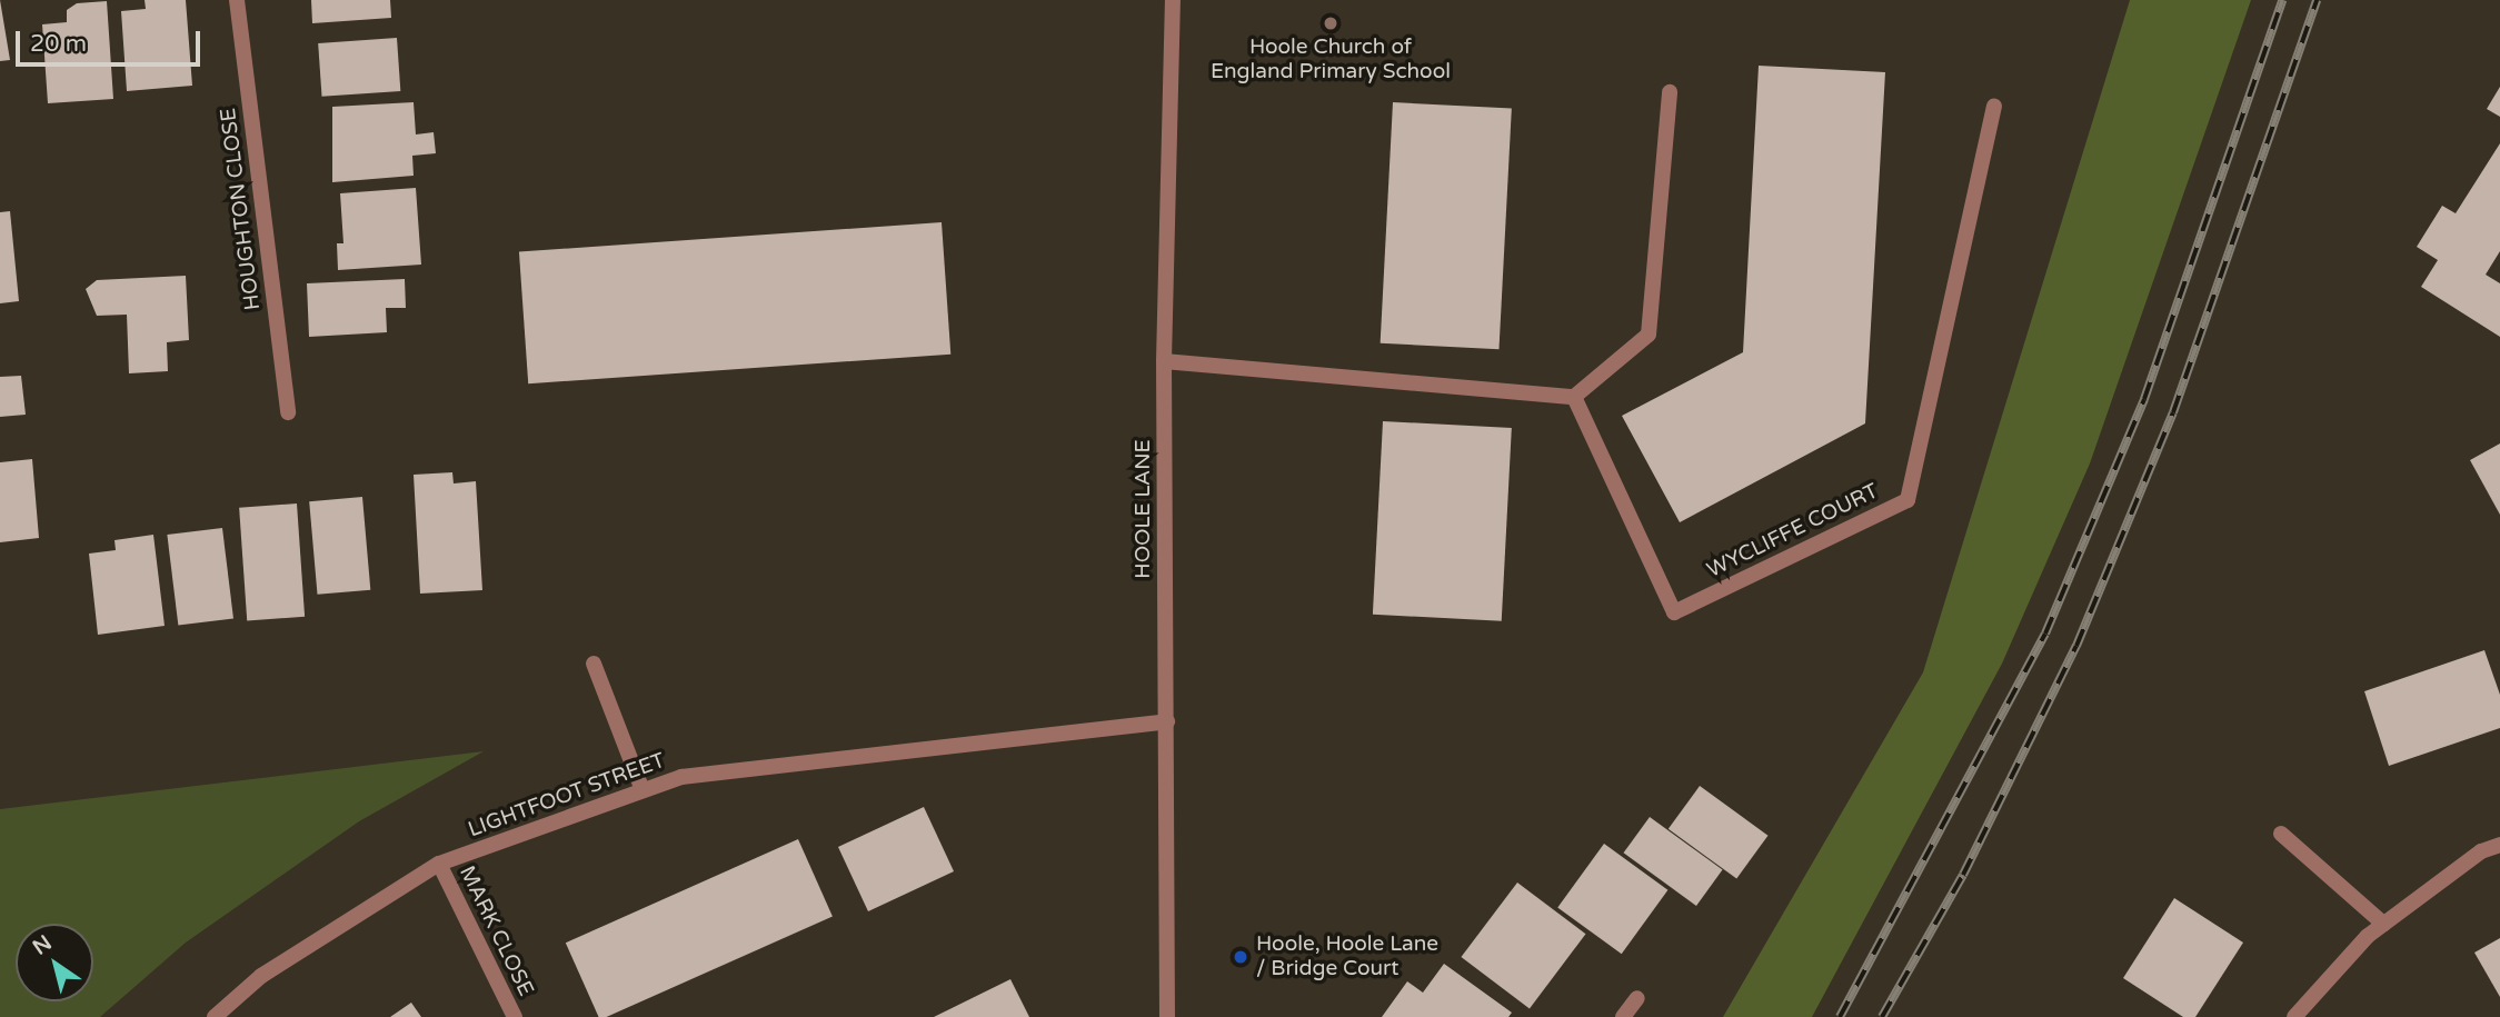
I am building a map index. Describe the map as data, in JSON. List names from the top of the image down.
{
  "streets": {
    "street": [
      "HOUGHTON CLOSE",
      "HOOLE LANE",
      "WYCLIFFE COURT",
      "LIGHTFOOT STREET",
      "MARK CLOSE"
    ]
  },
  "crossings": [
    ["HOOLE LANE", "LIGHTFOOT STREET"],
    ["LIGHTFOOT STREET", "MARK CLOSE"]
  ],
  "places": ["Hoole Church of England Primary School", "Hoole, Hoole Lane / Bridge Court"],
  "scale_bar": "20 m",
  "north": "top left"
}
